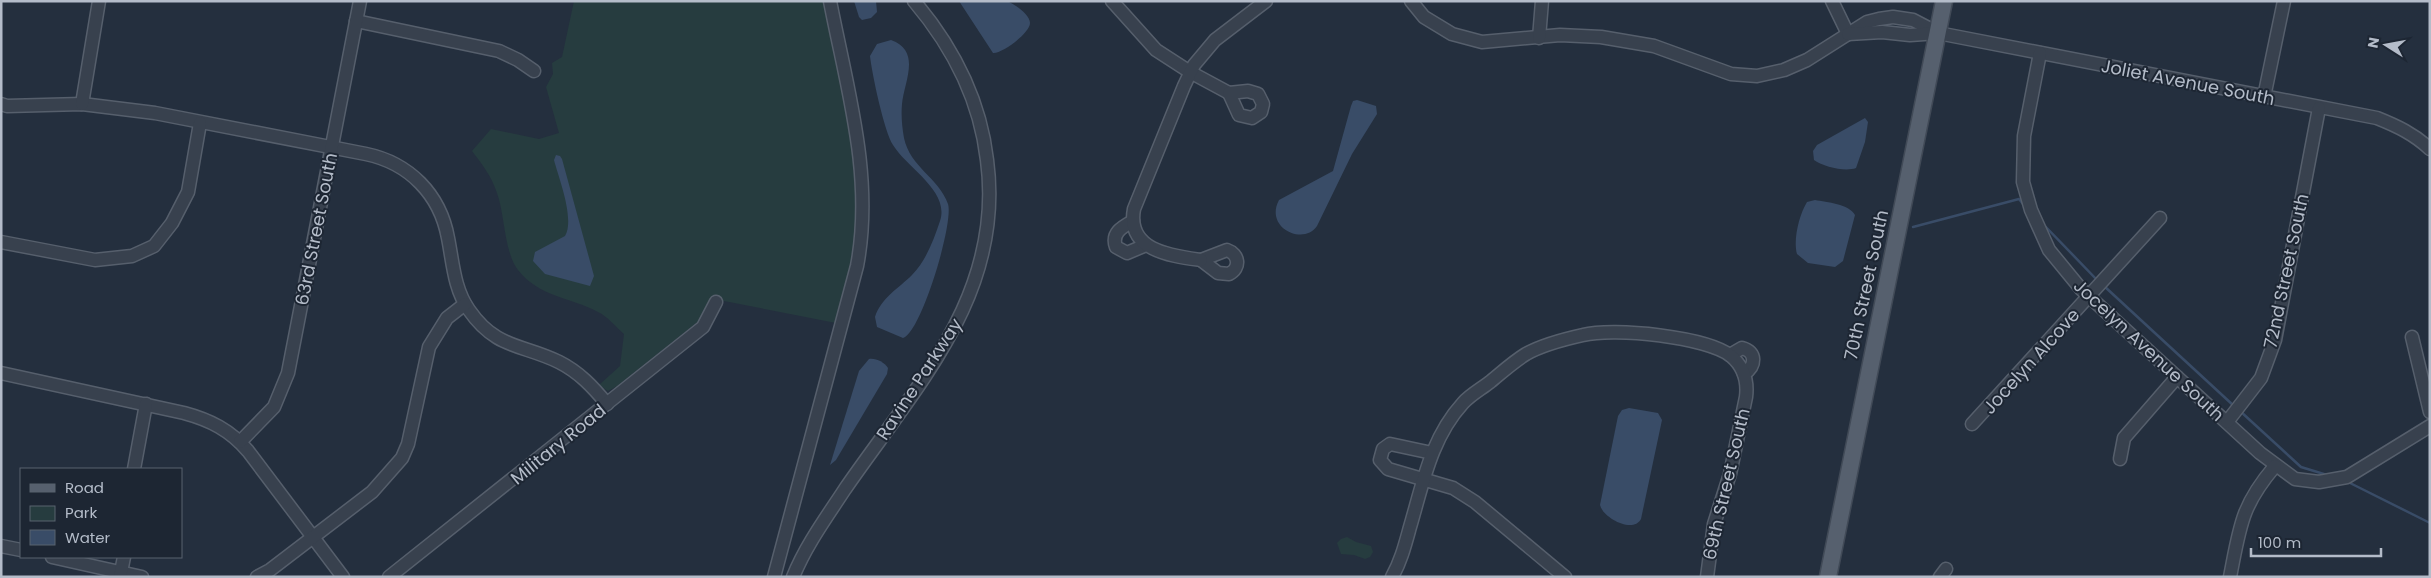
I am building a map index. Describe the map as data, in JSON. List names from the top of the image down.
{
  "streets": {
    "main road": ["70th Street South"],
    "street": [
      "Joliet Avenue South",
      "63rd Street South",
      "72nd Street South",
      "Jocelyn Avenue South",
      "Jocelyn Alcove",
      "Ravine Parkway",
      "Military Road",
      "69th Street South"
    ]
  },
  "crossings": [
    ["Joliet Avenue South", "72nd Street South"],
    ["Joliet Avenue South", "70th Street South"],
    ["Joliet Avenue South", "Jocelyn Avenue South"],
    ["72nd Street South", "Jocelyn Avenue South"],
    ["Jocelyn Avenue South", "Jocelyn Alcove"]
  ],
  "legend": ["Road", "Park", "Water"],
  "scale_bar": "100 m",
  "north": "left"
}
